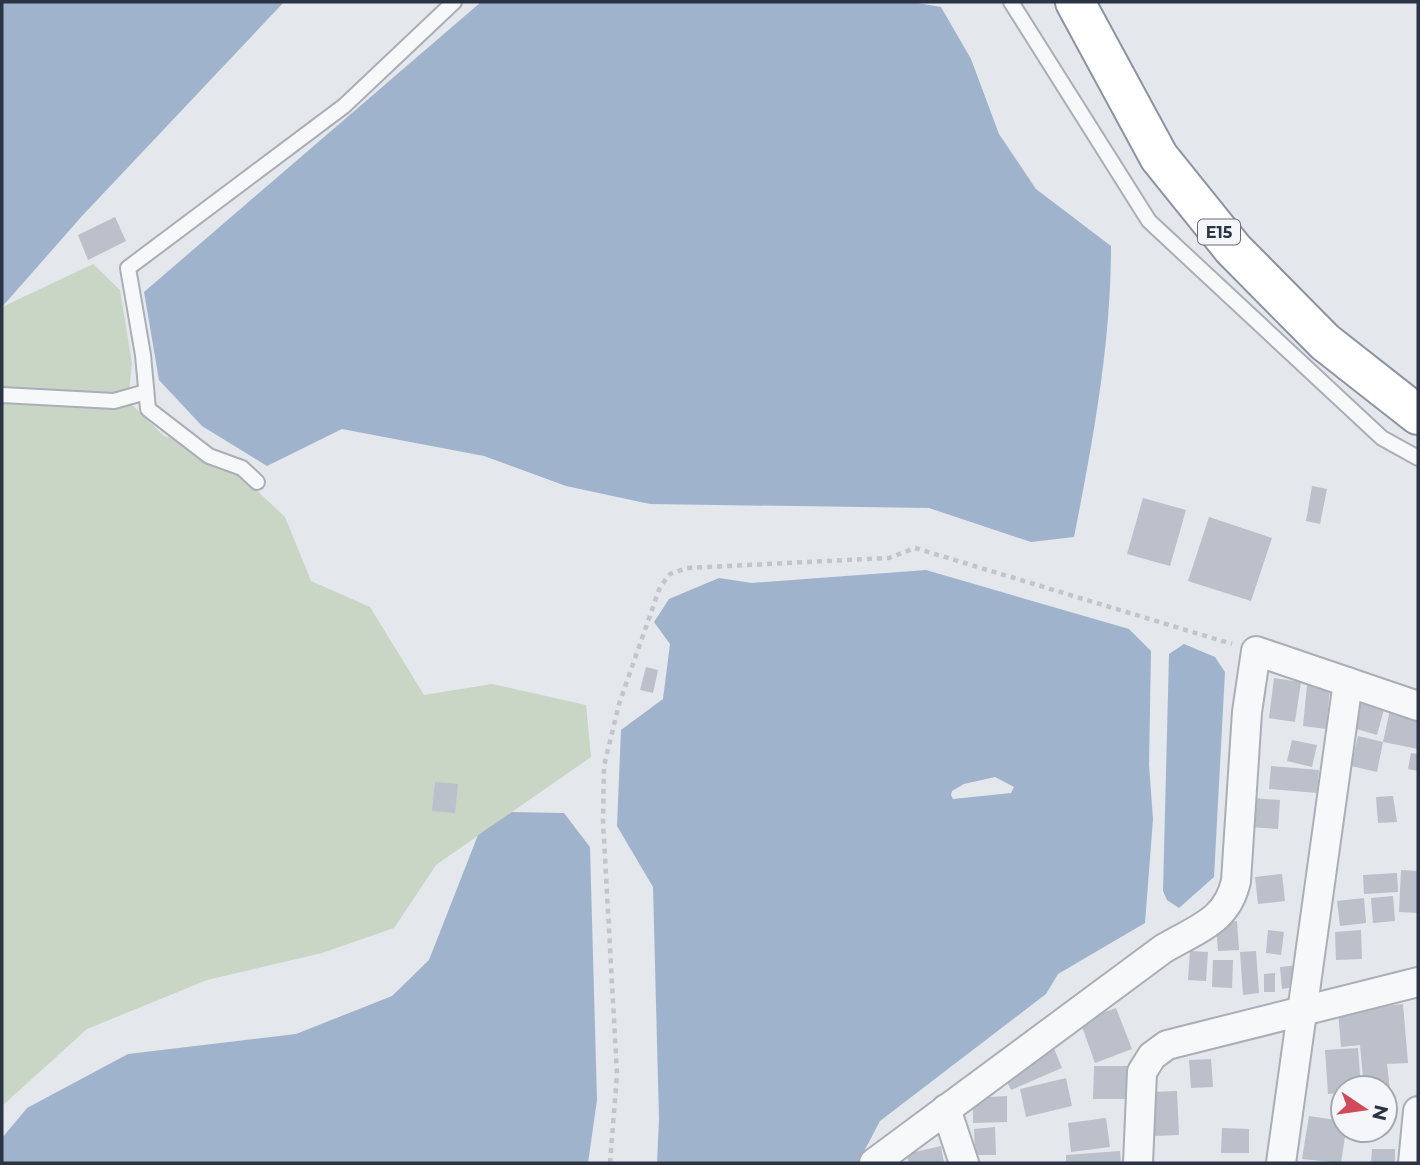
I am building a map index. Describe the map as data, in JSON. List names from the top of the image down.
{
  "streets": {
    "highway": ["E15"]
  },
  "north": "right"
}
